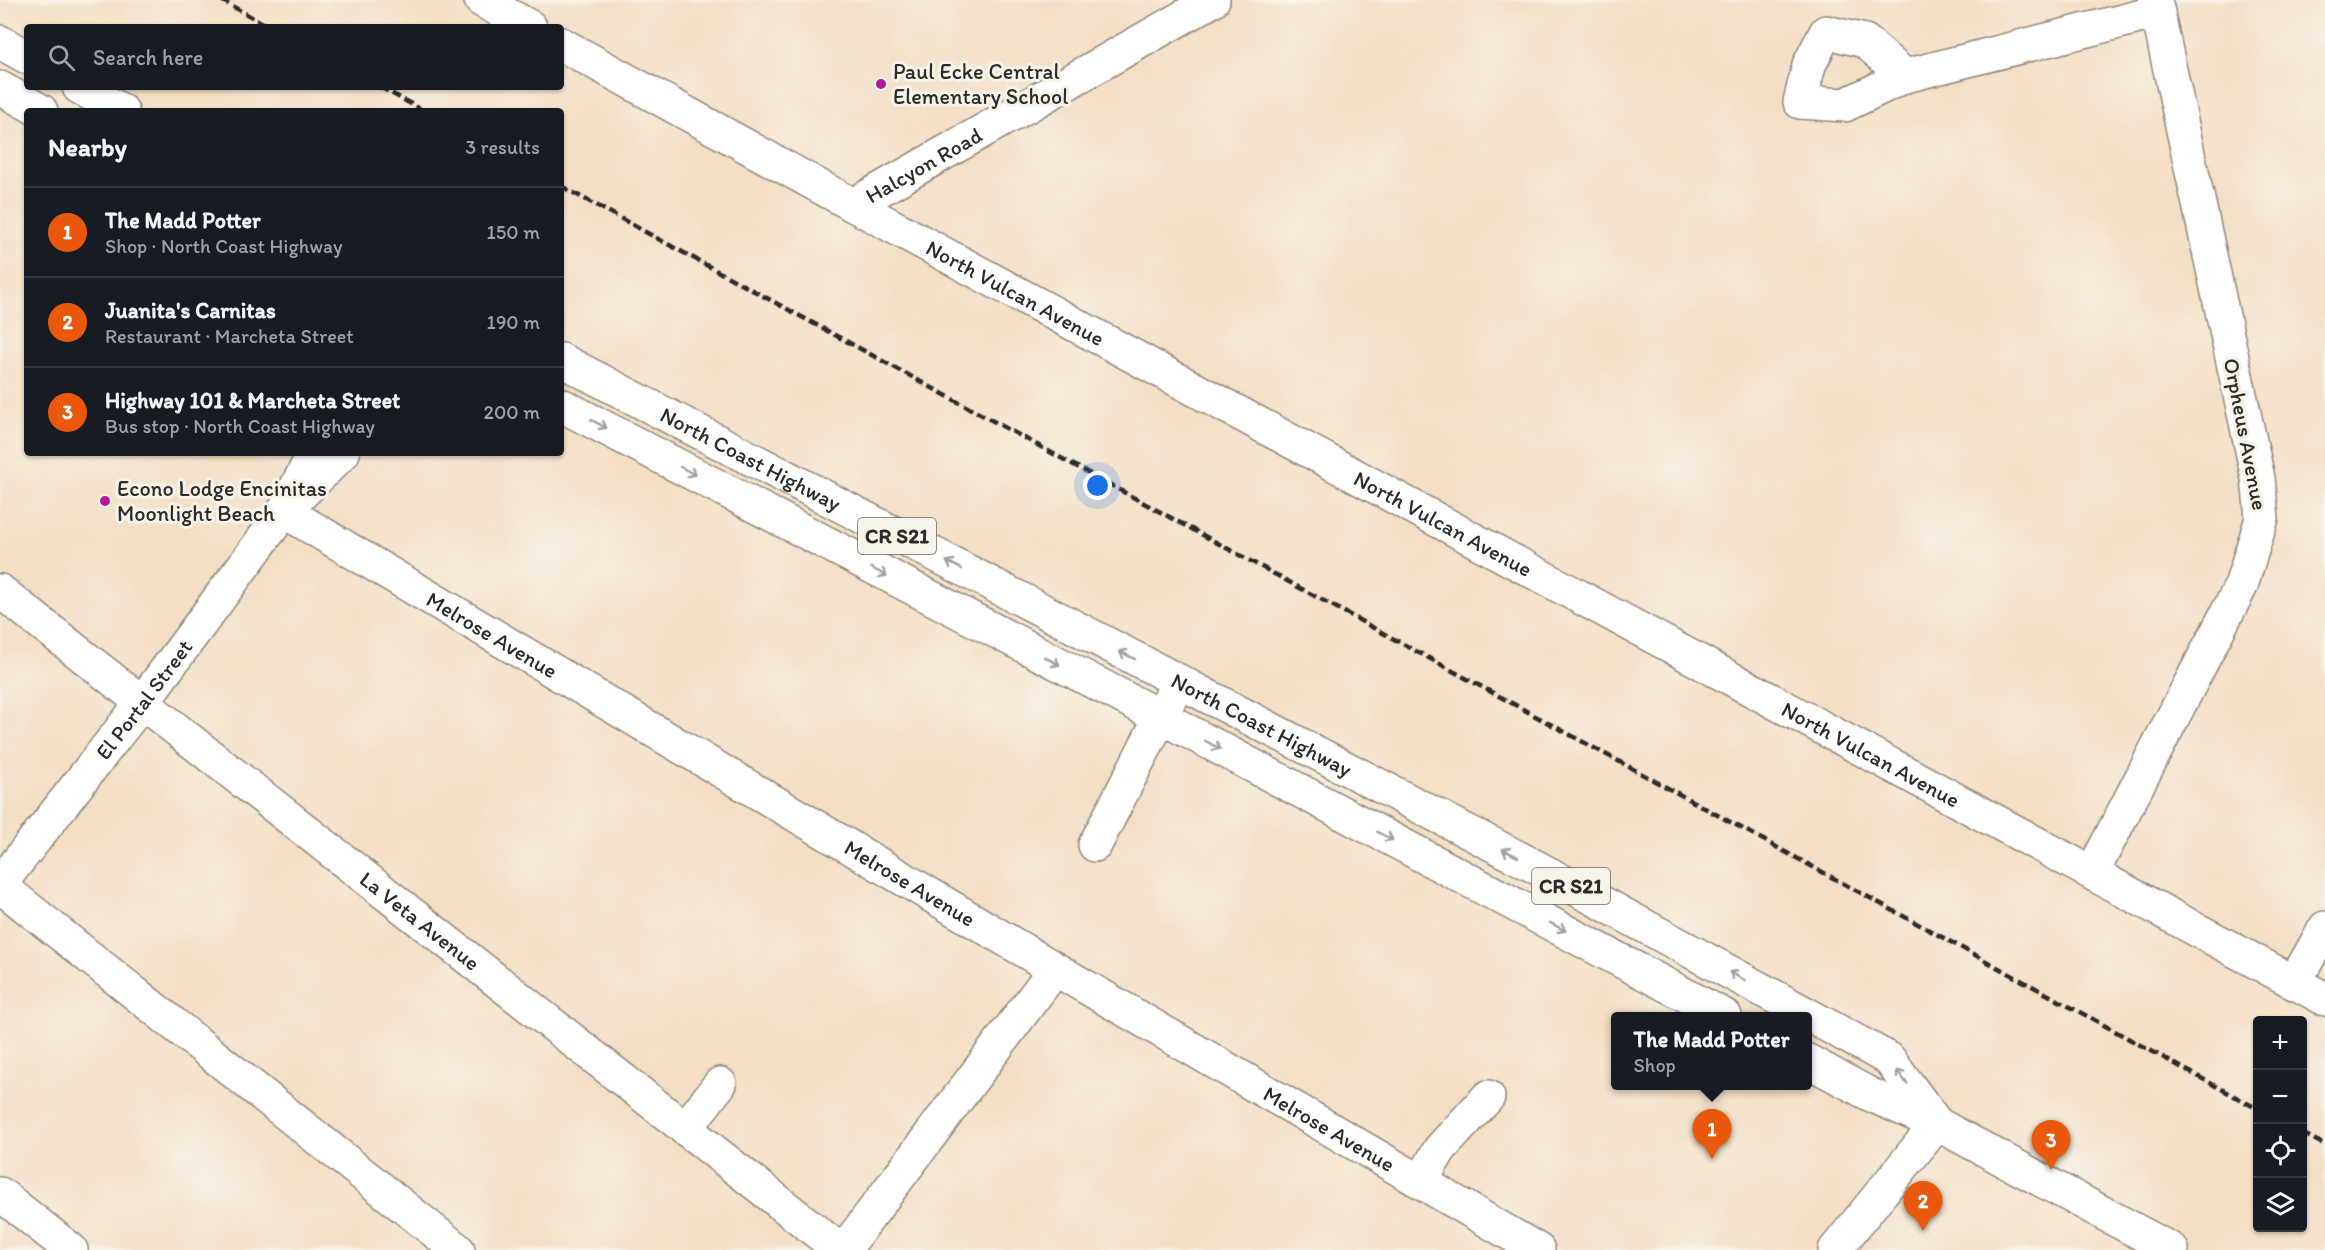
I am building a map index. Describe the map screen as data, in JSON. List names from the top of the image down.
{
  "streets": {
    "main road": [
      "Halcyon Road",
      "North Vulcan Avenue",
      "Orpheus Avenue",
      "North Coast Highway",
      "CR S21",
      "Melrose Avenue",
      "El Portal Street",
      "La Veta Avenue"
    ]
  },
  "crossings": [
    ["Halcyon Road", "North Vulcan Avenue"],
    ["North Vulcan Avenue", "Orpheus Avenue"],
    ["Melrose Avenue", "El Portal Street"],
    ["El Portal Street", "La Veta Avenue"]
  ],
  "places": ["Paul Ecke Central Elementary School", "Econo Lodge Encinitas Moonlight Beach"],
  "page": {
    "search": "Search here",
    "heading": ["Nearby", "3 results"],
    "list": [
      {
        "mark": "1",
        "name": "The Madd Potter",
        "note": "Shop · North Coast Highway",
        "value": "150 m"
      },
      {
        "mark": "2",
        "name": "Juanita's Carnitas",
        "note": "Restaurant · Marcheta Street",
        "value": "190 m"
      },
      {
        "mark": "3",
        "name": "Highway 101 & Marcheta Street",
        "note": "Bus stop · North Coast Highway",
        "value": "200 m"
      }
    ],
    "popup": ["The Madd Potter", "Shop"],
    "map_buttons": ["+", "−"],
    "pins": ["1", "3", "2"]
  }
}
